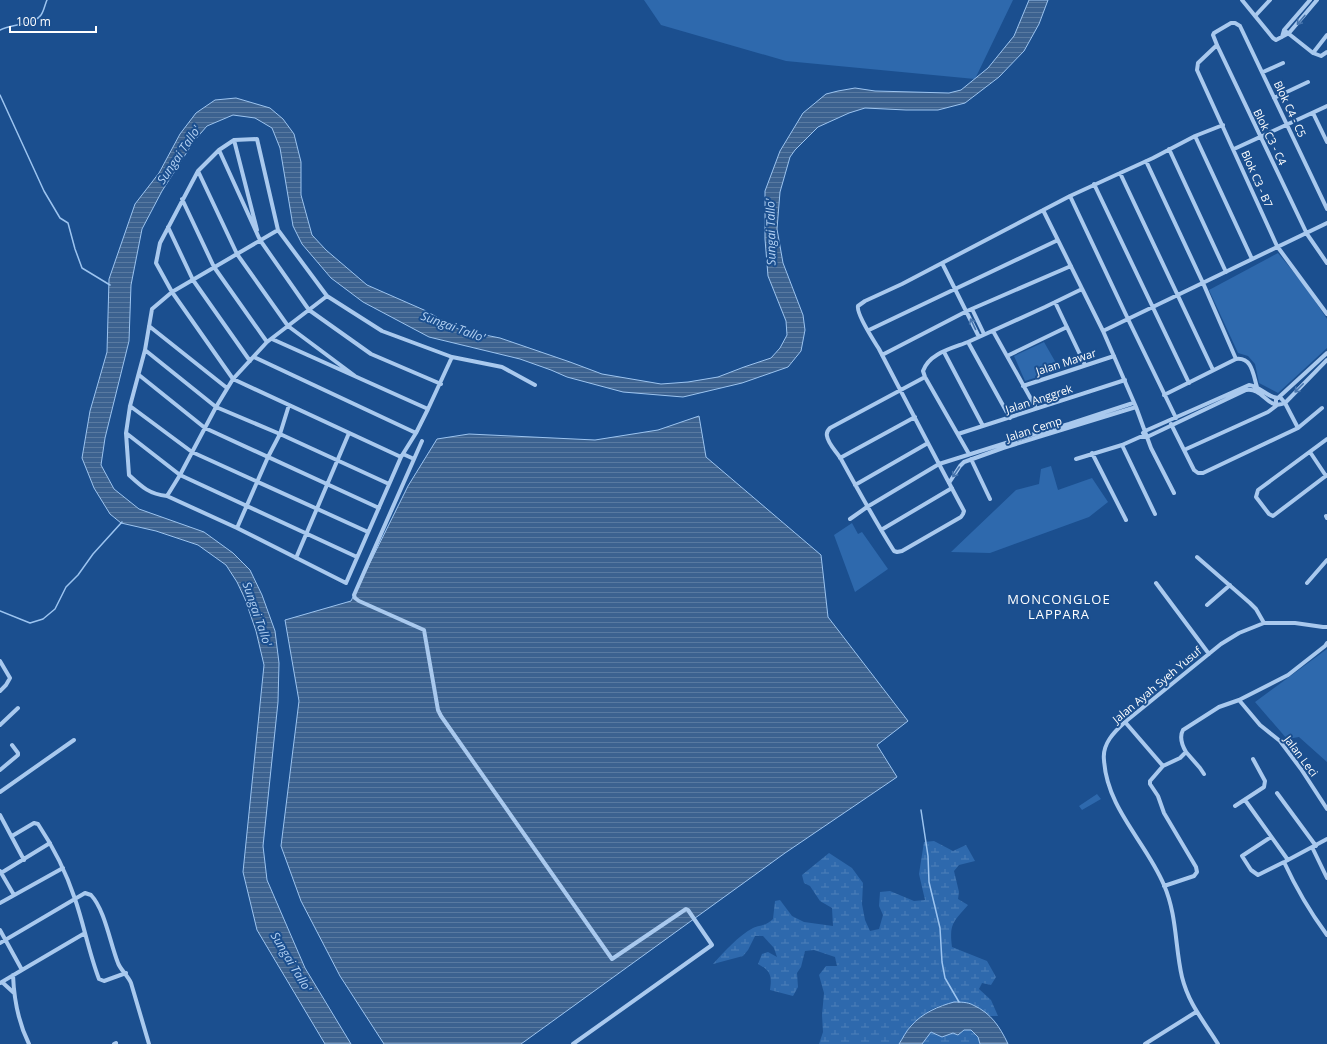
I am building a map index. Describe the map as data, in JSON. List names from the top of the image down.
{
  "streets": {
    "street": [
      "Blok C4 - C5",
      "Blok C3 - C4",
      "Blok C3 - B7",
      "Jalan Mawar",
      "Jalan Anggrek",
      "Jalan Cemp",
      "Jalan Ayah Syeh Yusuf",
      "Jalan Leci"
    ]
  },
  "crossings": [
    ["Blok C4 - C5", "Blok C3 - C4"],
    ["Blok C4 - C5", "Blok C3 - B7"],
    ["Blok C3 - C4", "Blok C3 - B7"]
  ],
  "districts": ["MONCONGLOE LAPPARA"],
  "water": ["Sungai Tallo'"],
  "scale_bar": "100 m"
}
